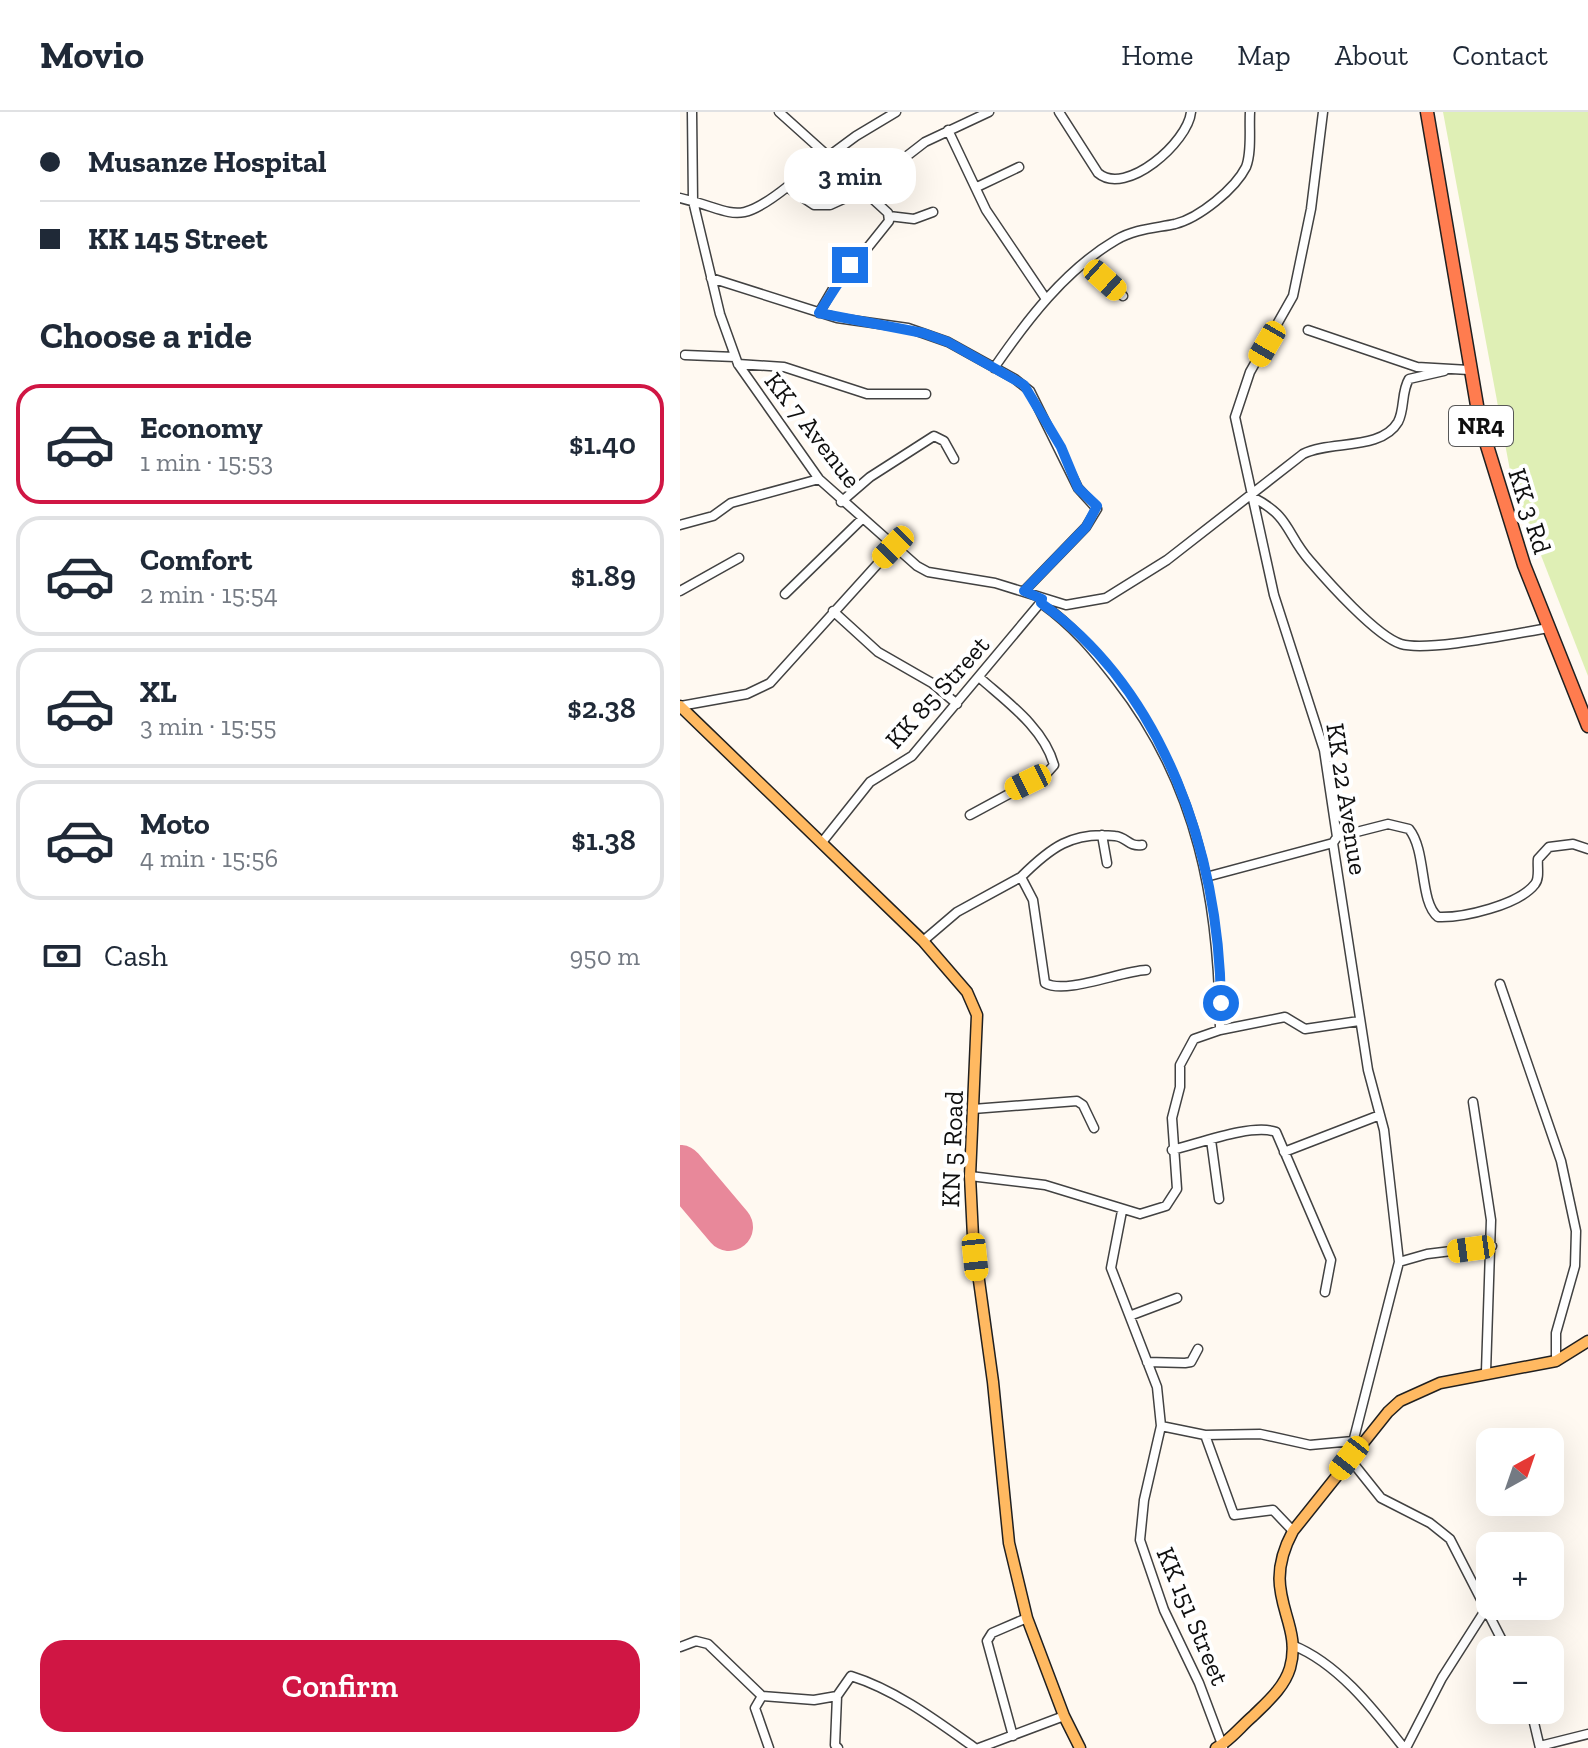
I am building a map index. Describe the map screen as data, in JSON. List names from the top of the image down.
{
  "streets": {
    "highway": ["NR4", "KK 3 Rd"],
    "main road": ["KN 5 Road"],
    "street": [
      "KK 7 Avenue",
      "KK 85 Street",
      "KK 22 Avenue",
      "KK 151 Street"
    ]
  },
  "crossings": [
    ["KK 7 Avenue", "KK 85 Street"],
    ["KK 7 Avenue", "KK 22 Avenue"],
    ["KK 85 Street", "KN 5 Road"]
  ],
  "north": "top right",
  "page": {
    "header": "Movio",
    "nav": [
      "Home",
      "Map",
      "About",
      "Contact"
    ],
    "banner": ["Musanze Hospital", "KK 145 Street"],
    "bubble": "3 min",
    "heading": "Choose a ride",
    "list": [
      {
        "name": "Economy",
        "note": "1 min · 15:53",
        "value": "$1.40"
      },
      {
        "name": "Comfort",
        "note": "2 min · 15:54",
        "value": "$1.89"
      },
      {
        "name": "XL",
        "note": "3 min · 15:55",
        "value": "$2.38"
      },
      {
        "name": "Moto",
        "note": "4 min · 15:56",
        "value": "$1.38"
      }
    ],
    "pay": ["Cash", "950 m"],
    "map_buttons": ["+", "−"],
    "buttons": "Confirm"
  }
}
